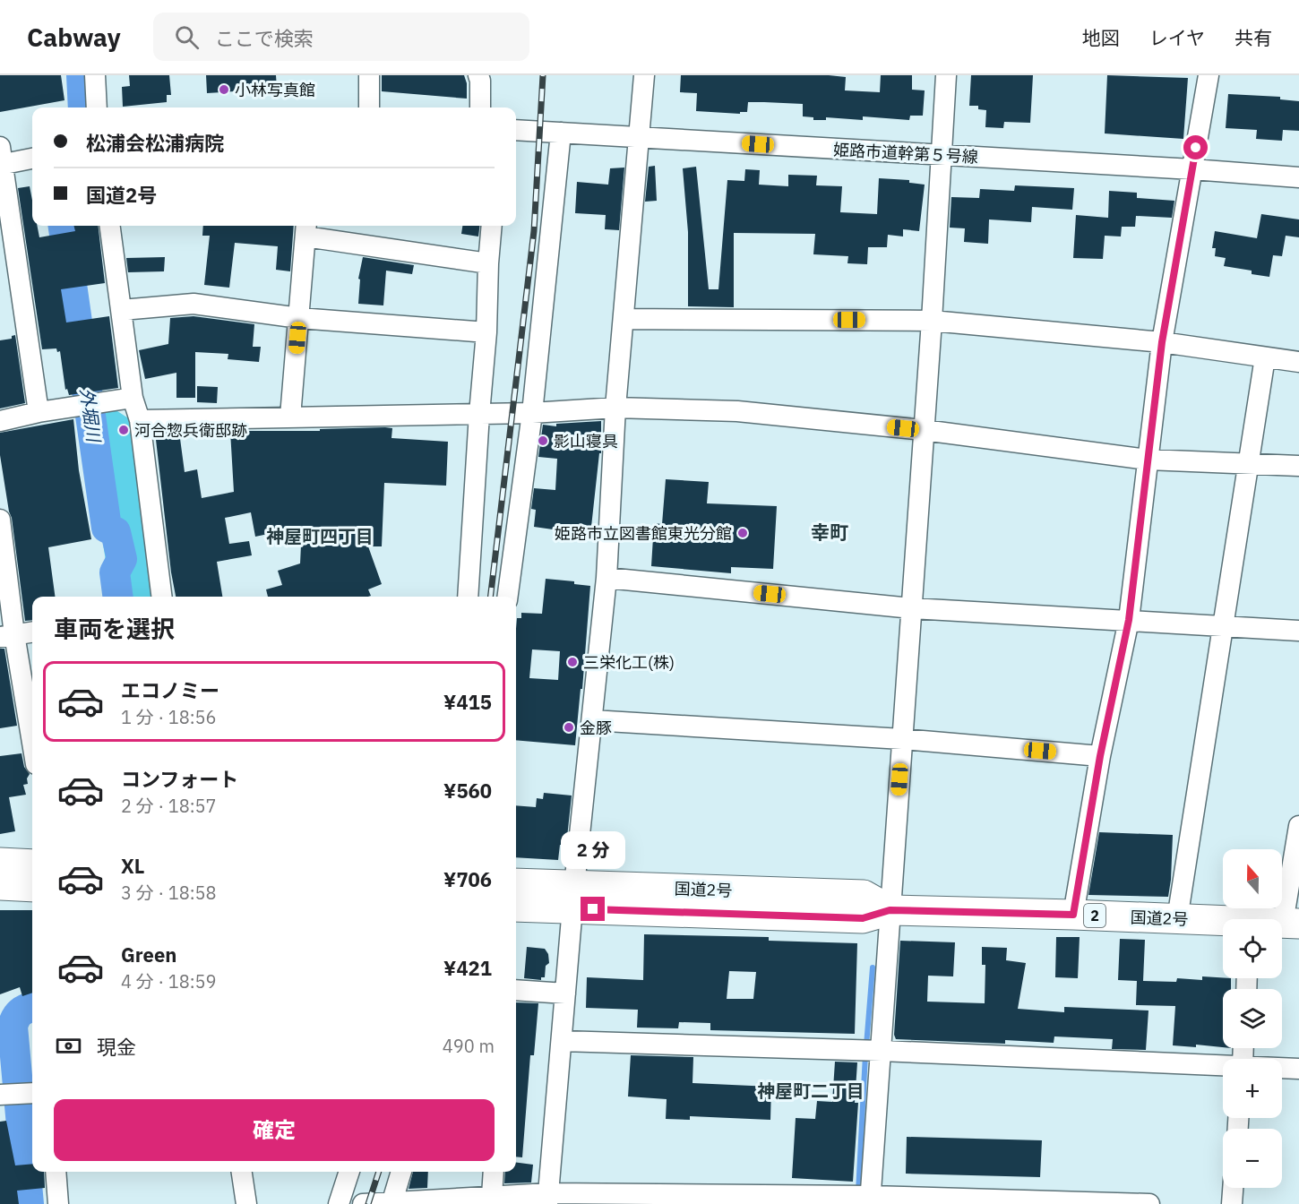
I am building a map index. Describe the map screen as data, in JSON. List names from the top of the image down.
{
  "streets": {
    "highway": ["国道2号", "2"],
    "street": ["姫路市道幹第５号線"]
  },
  "districts": ["幸町", "神屋町四丁目", "神屋町二丁目"],
  "water": ["外堀川"],
  "places": [
    "小林写真館",
    "河合惣兵衛邸跡",
    "影山寝具",
    "姫路市立図書館東光分館",
    "三栄化工(株)",
    "金豚"
  ],
  "north": "top",
  "page": {
    "header": "Cabway",
    "search": "ここで検索",
    "nav": ["地図", "レイヤ", "共有"],
    "banner": ["松浦会松浦病院", "国道2号"],
    "heading": "車両を選択",
    "list": [
      {
        "name": "エコノミー",
        "note": "1 分 · 18:56",
        "value": "¥415"
      },
      {
        "name": "コンフォート",
        "note": "2 分 · 18:57",
        "value": "¥560"
      },
      {
        "name": "XL",
        "note": "3 分 · 18:58",
        "value": "¥706"
      },
      {
        "name": "Green",
        "note": "4 分 · 18:59",
        "value": "¥421"
      }
    ],
    "bubble": "2 分",
    "map_buttons": ["+", "−"],
    "pay": ["現金", "490 m"],
    "buttons": "確定"
  }
}
